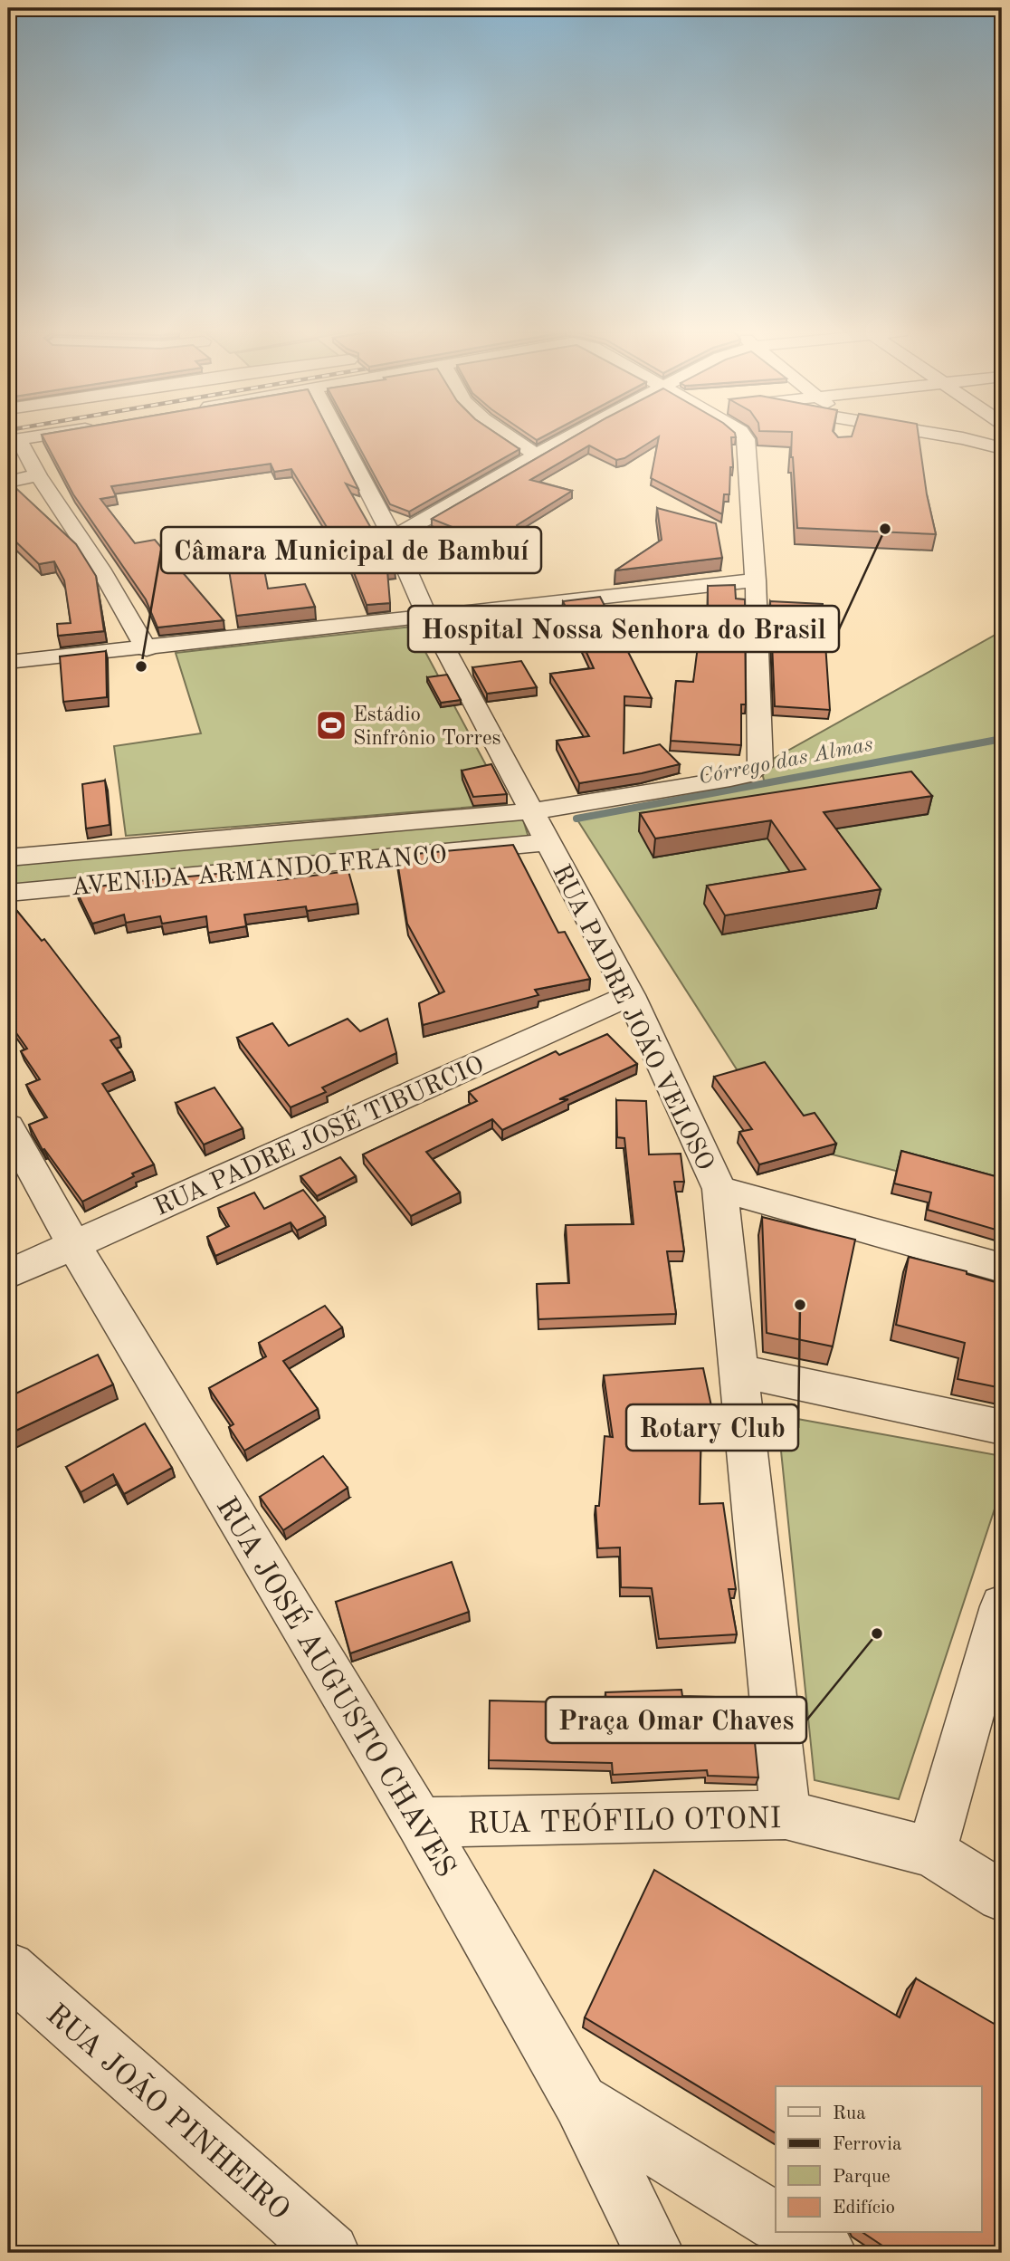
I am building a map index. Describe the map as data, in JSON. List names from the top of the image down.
{
  "streets": {
    "street": [
      "AVENIDA ARMANDO FRANCO",
      "RUA PADRE JOÃO VELOSO",
      "RUA PADRE JOSÉ TIBURCIO",
      "RUA JOSÉ AUGUSTO CHAVES",
      "RUA TEÓFILO OTONI",
      "RUA JOÃO PINHEIRO"
    ]
  },
  "crossings": [
    ["AVENIDA ARMANDO FRANCO", "RUA PADRE JOÃO VELOSO"],
    ["RUA PADRE JOÃO VELOSO", "RUA PADRE JOSÉ TIBURCIO"],
    ["RUA PADRE JOÃO VELOSO", "RUA TEÓFILO OTONI"],
    ["RUA PADRE JOSÉ TIBURCIO", "RUA JOSÉ AUGUSTO CHAVES"],
    ["RUA JOSÉ AUGUSTO CHAVES", "RUA TEÓFILO OTONI"]
  ],
  "water": ["Córrego das Almas"],
  "places": {
    "other": [
      "Hospital Nossa Senhora do Brasil",
      "Câmara Municipal de Bambuí",
      "Rotary Club",
      "Praça Omar Chaves"
    ],
    "sports": ["Estádio Sinfrônio Torres"]
  },
  "legend": [
    "Rua",
    "Ferrovia",
    "Parque",
    "Edifício"
  ]
}
